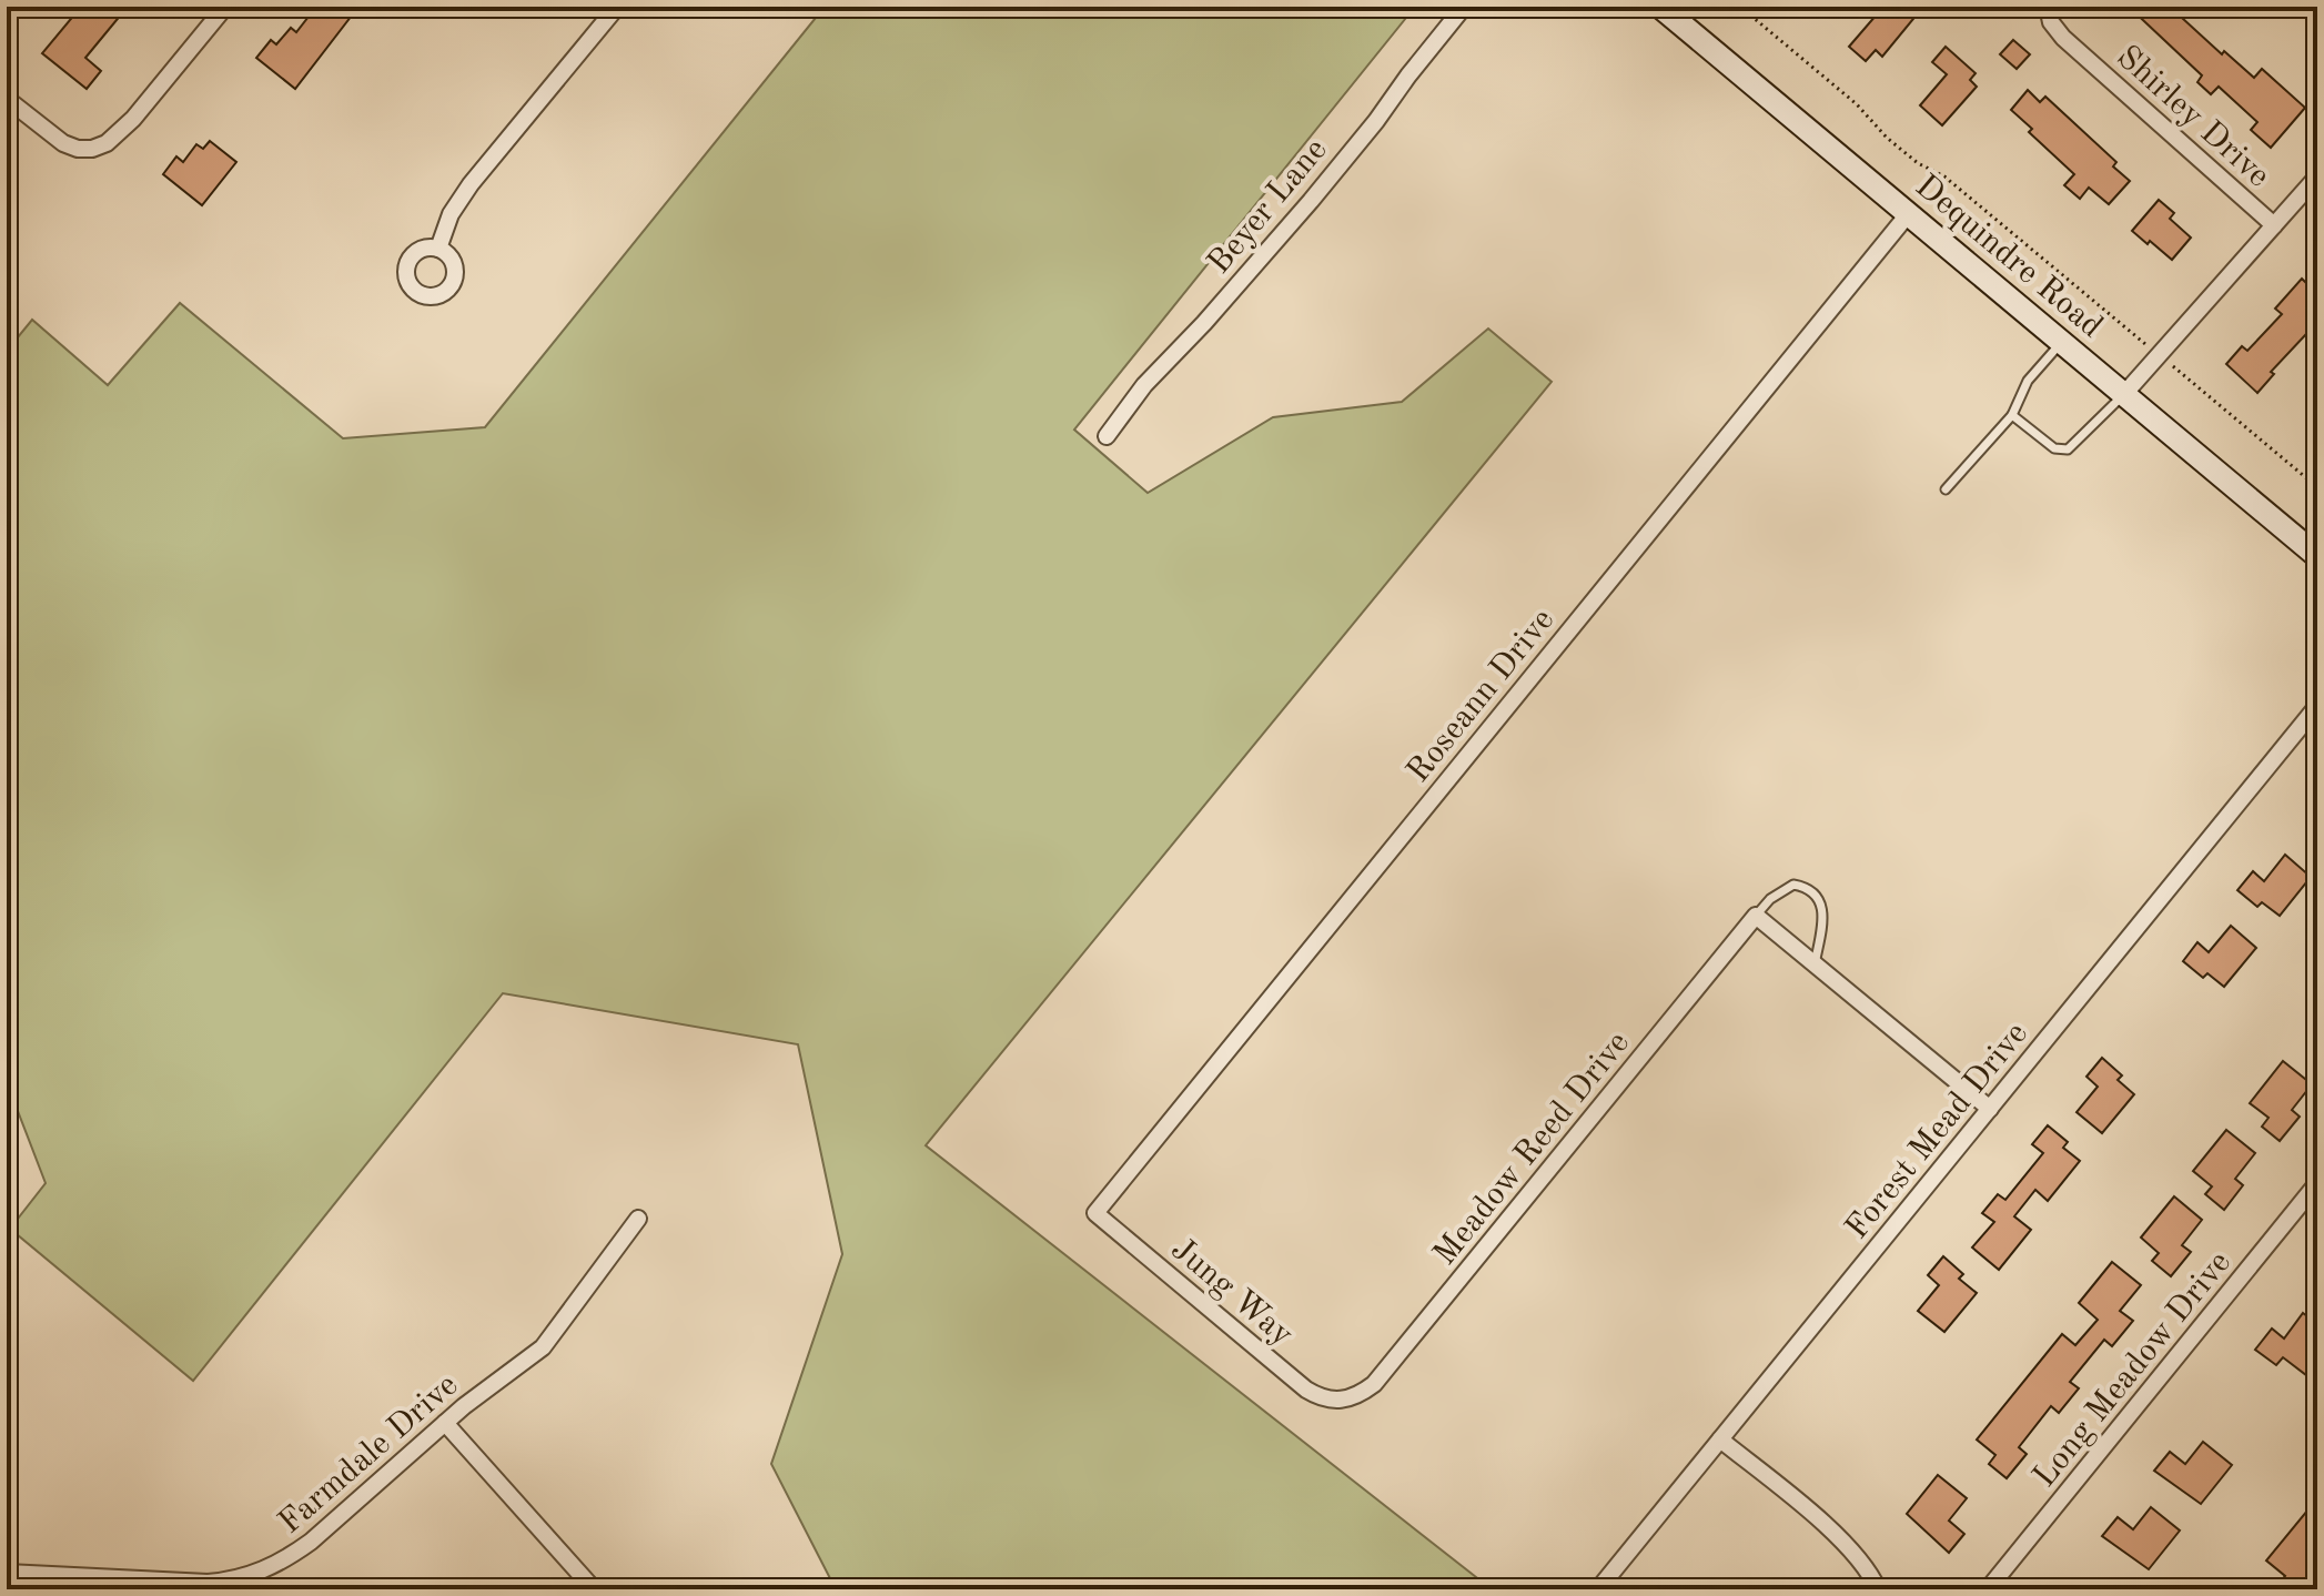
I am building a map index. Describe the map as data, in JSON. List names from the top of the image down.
{
  "streets": {
    "main road": ["Dequindre Road"],
    "street": [
      "Shirley Drive",
      "Beyer Lane",
      "Roseann Drive",
      "Forest Mead Drive",
      "Meadow Reed Drive",
      "Jung Way",
      "Long Meadow Drive",
      "Farmdale Drive"
    ]
  },
  "crossings": [
    ["Dequindre Road", "Roseann Drive"],
    ["Roseann Drive", "Jung Way"],
    ["Meadow Reed Drive", "Jung Way"]
  ]
}
